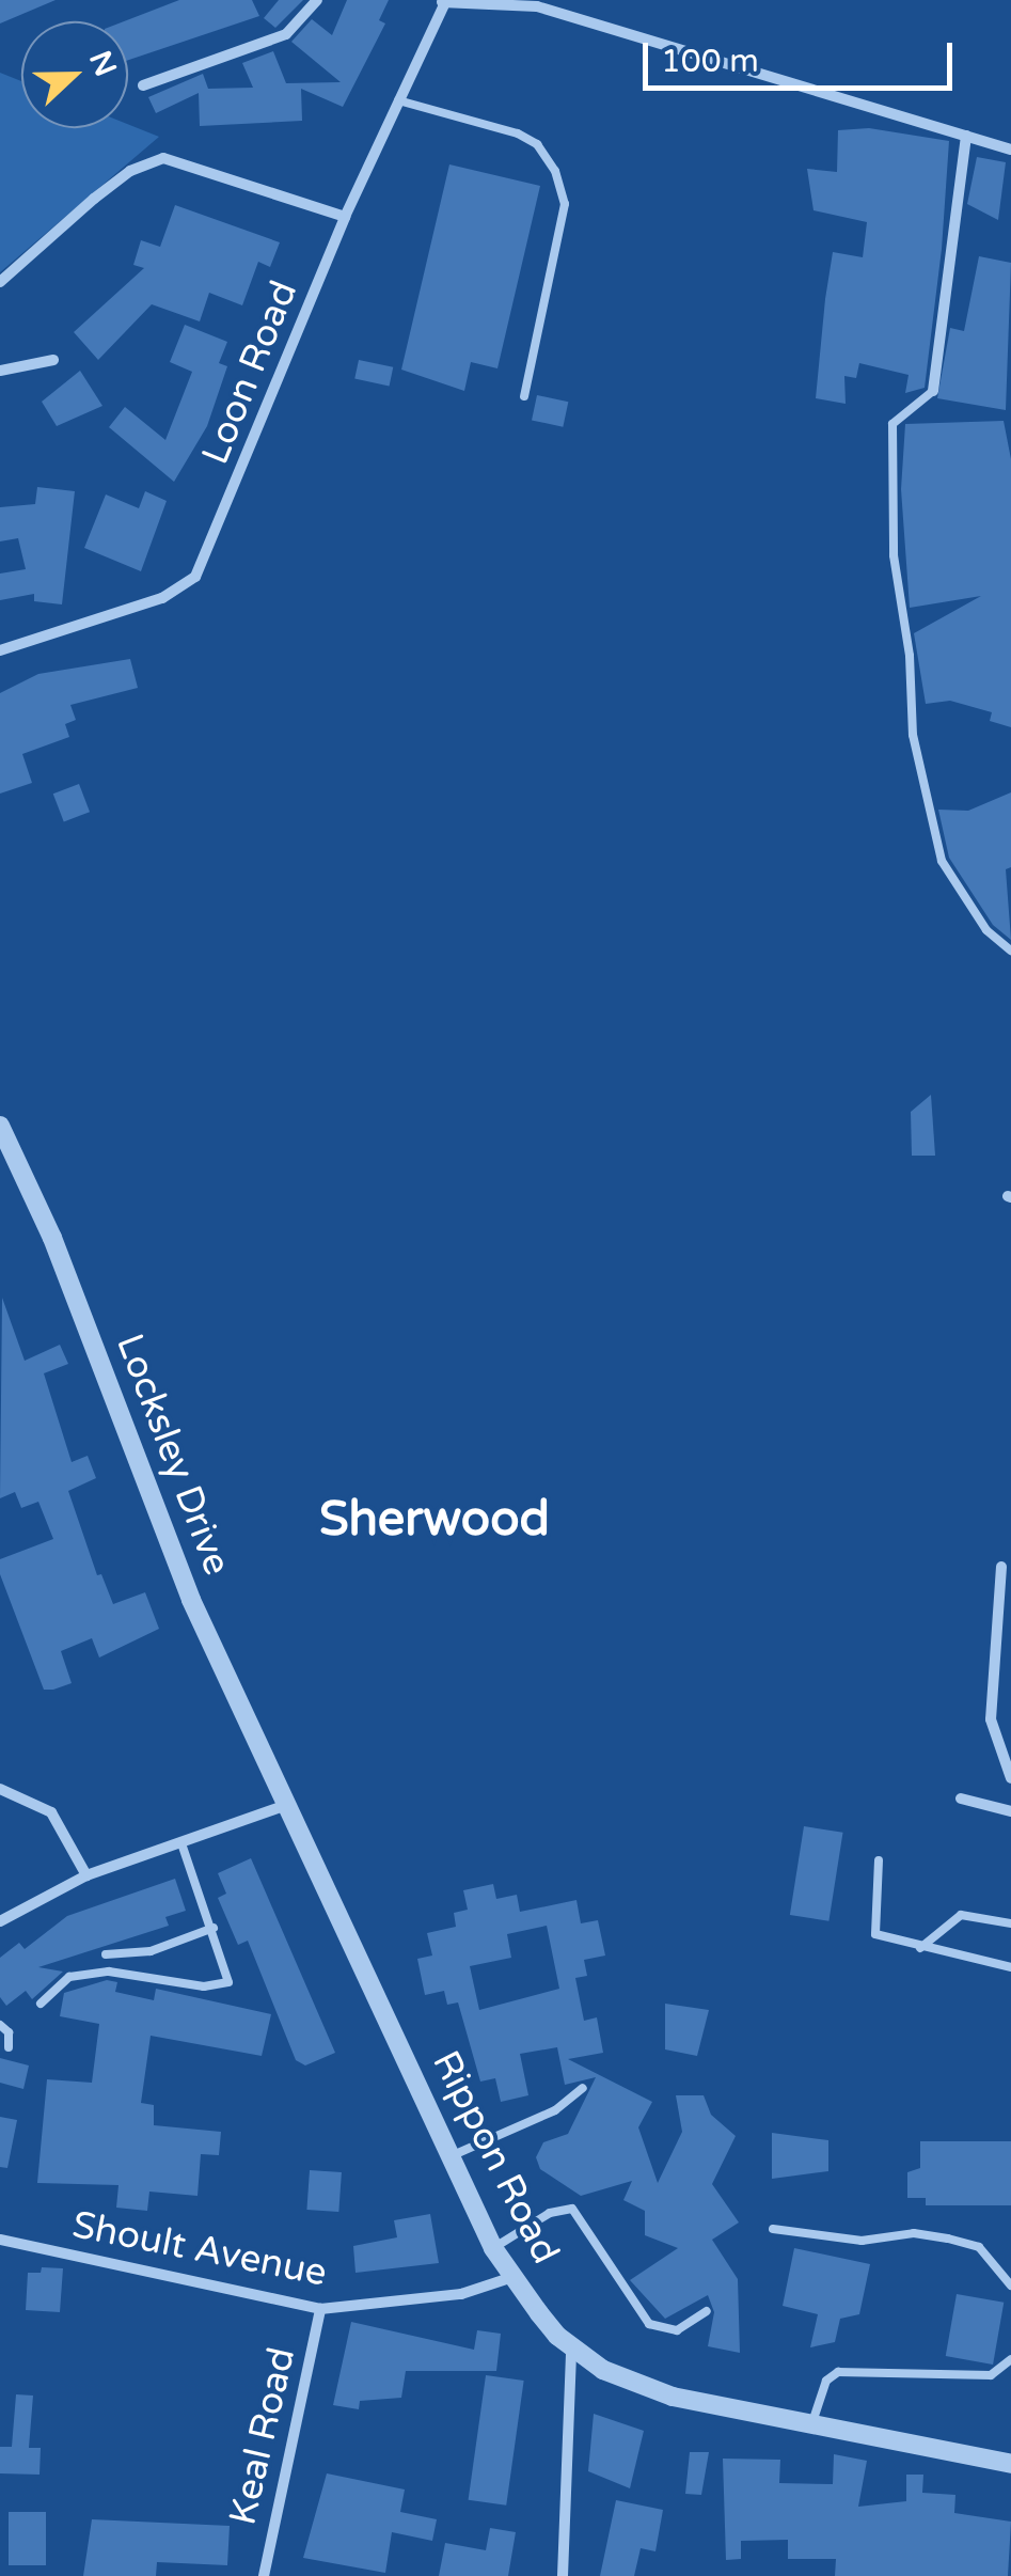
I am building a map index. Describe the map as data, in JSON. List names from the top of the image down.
{
  "streets": {
    "street": [
      "Loon Road",
      "Locksley Drive",
      "Rippon Road",
      "Shoult Avenue",
      "Keal Road"
    ]
  },
  "crossings": [
    ["Locksley Drive", "Rippon Road"],
    ["Rippon Road", "Shoult Avenue"],
    ["Shoult Avenue", "Keal Road"]
  ],
  "districts": ["Sherwood"],
  "scale_bar": "100 m",
  "north": "right"
}
